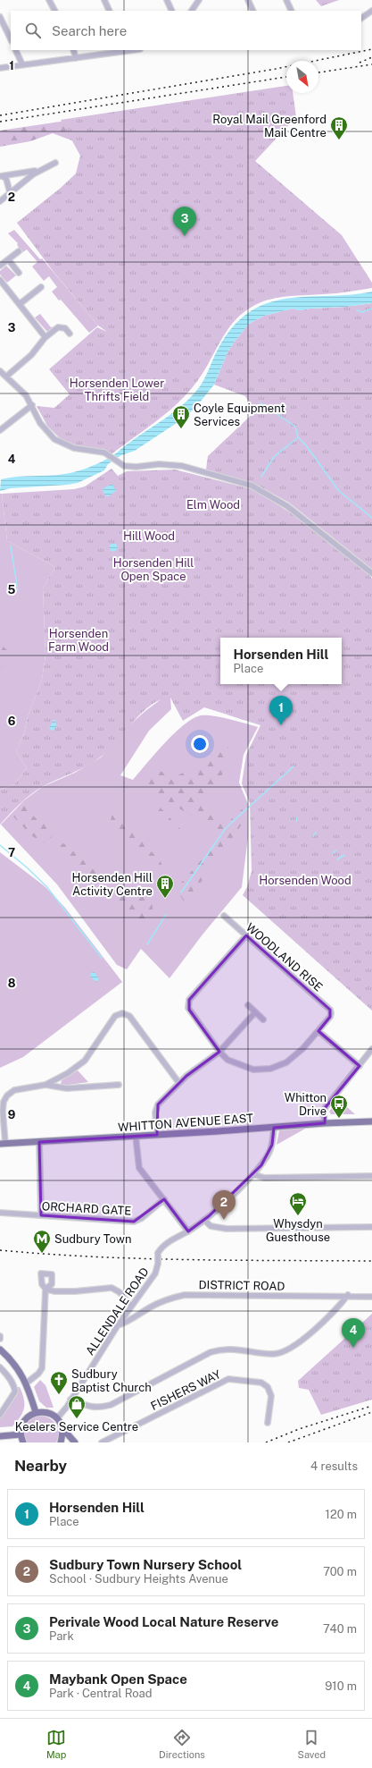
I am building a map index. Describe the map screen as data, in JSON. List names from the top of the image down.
{
  "streets": {
    "main road": ["WHITTON AVENUE EAST"],
    "street": [
      "WOODLAND RISE",
      "ORCHARD GATE",
      "DISTRICT ROAD",
      "ALLENDALE ROAD",
      "FISHERS WAY"
    ]
  },
  "crossings": [
    ["WHITTON AVENUE EAST", "ALLENDALE ROAD"],
    ["DISTRICT ROAD", "ALLENDALE ROAD"]
  ],
  "parks": [
    "Horsenden Lower Thrifts Field",
    "Elm Wood",
    "Hill Wood",
    "Horsenden Hill Open Space",
    "Horsenden Farm Wood",
    "Horsenden Wood"
  ],
  "places": {
    "building": ["Royal Mail Greenford Mail Centre", "Coyle Equipment Services", "Horsenden Hill Activity Centre"],
    "bus stop": ["Whitton Drive"],
    "hotel": ["Whysdyn Guesthouse"],
    "metro station": ["Sudbury Town"],
    "church": ["Sudbury Baptist Church"],
    "shop": ["Keelers Service Centre"]
  },
  "north": "bottom right",
  "page": {
    "search": "Search here",
    "pins": [
      "3",
      "1",
      "2",
      "4"
    ],
    "popup": ["Horsenden Hill", "Place"],
    "heading": ["Nearby", "4 results"],
    "list": [
      {
        "mark": "1",
        "name": "Horsenden Hill",
        "note": "Place",
        "value": "120 m"
      },
      {
        "mark": "2",
        "name": "Sudbury Town Nursery School",
        "note": "School · Sudbury Heights Avenue",
        "value": "700 m"
      },
      {
        "mark": "3",
        "name": "Perivale Wood Local Nature Reserve",
        "note": "Park",
        "value": "740 m"
      },
      {
        "mark": "4",
        "name": "Maybank Open Space",
        "note": "Park · Central Road",
        "value": "910 m"
      }
    ],
    "nav": ["Map", "Directions", "Saved"]
  },
  "grid": {
    "rows": [
      "1",
      "2",
      "3",
      "4",
      "5",
      "6",
      "7",
      "8",
      "9"
    ]
  }
}
